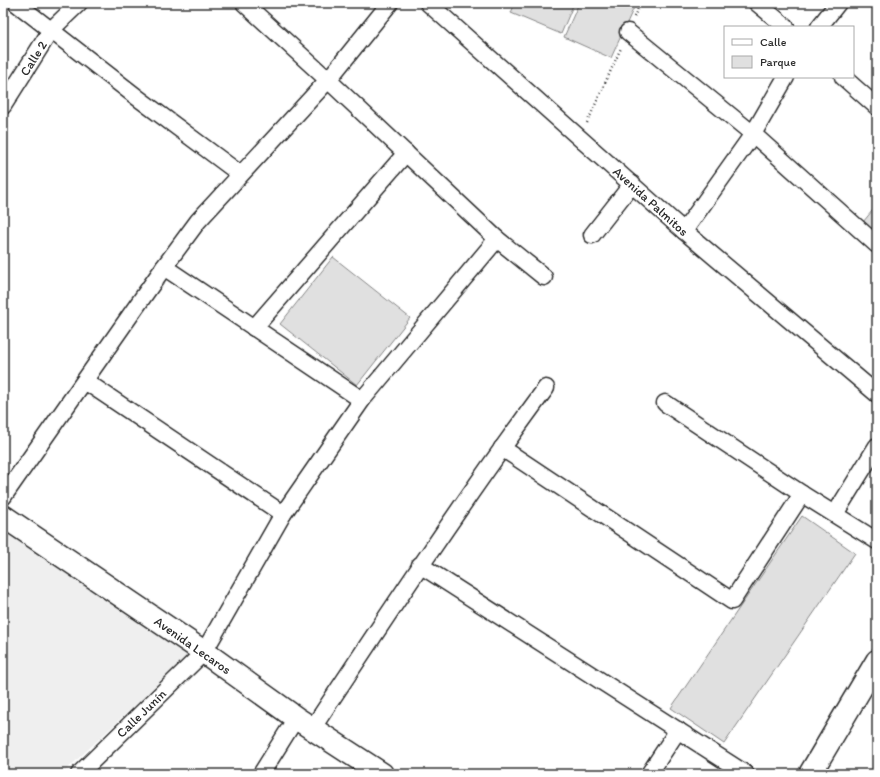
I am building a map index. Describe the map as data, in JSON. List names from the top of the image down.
{
  "streets": {
    "street": [
      "Calle 2",
      "Avenida Palmitos",
      "Avenida Lecaros",
      "Calle Junín"
    ]
  },
  "crossings": [
    ["Avenida Lecaros", "Calle Junín"]
  ],
  "legend": ["Calle", "Parque"]
}
